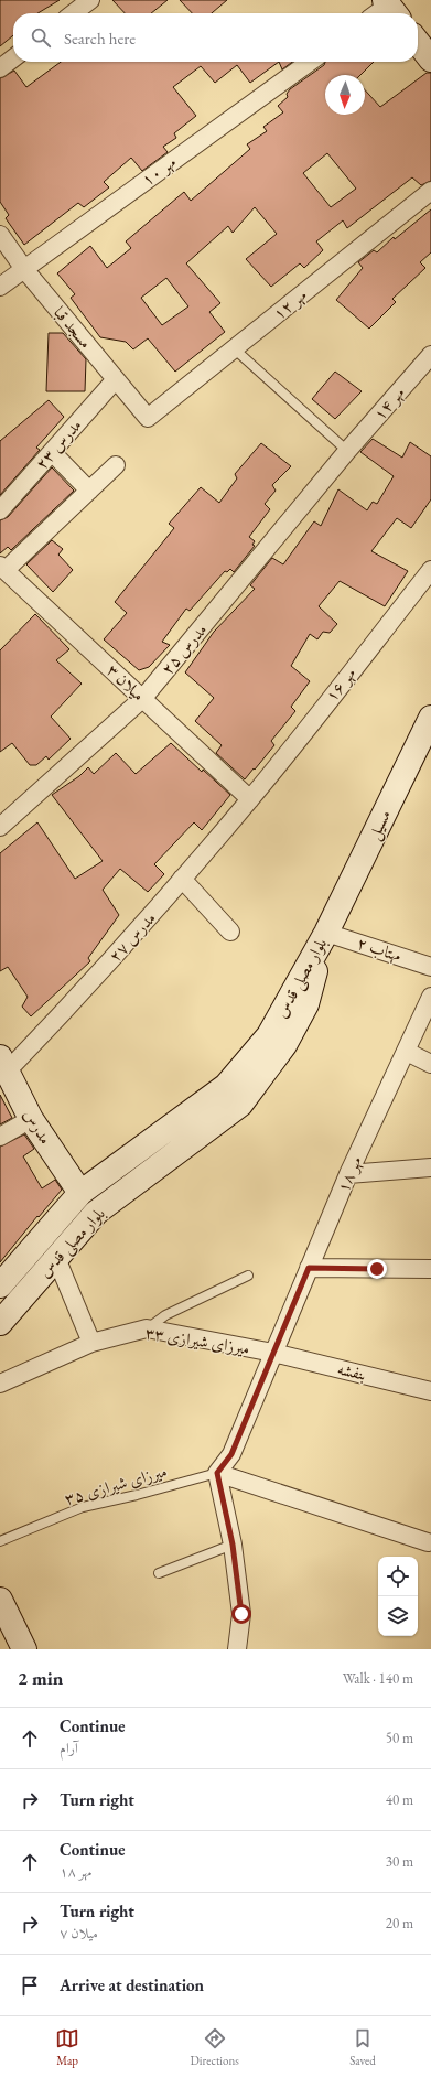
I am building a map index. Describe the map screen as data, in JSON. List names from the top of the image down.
{
  "streets": {
    "main road": ["مسیل", "بلوار مصلی قدس", "مدرس"],
    "street": [
      "مهر ۱۰",
      "مهر ۱۲",
      "مسجد قبا",
      "مهر ۱۴",
      "مدرس ۲۳",
      "مدرس ۲۵",
      "میلان ۳",
      "مهر ۱۶",
      "مدرس ۲۷",
      "مهتاب ۲",
      "مهر ۱۸",
      "میرزای شیرازی ۳۳",
      "بنفشه"
    ],
    "lane": ["میرزای شیرازی ۳۵"]
  },
  "crossings": [
    ["مهر ۱۰", "مسجد قبا"],
    ["مهر ۱۲", "مسجد قبا"],
    ["مسجد قبا", "مدرس ۲۳"],
    ["مهر ۱۴", "مدرس ۲۵"],
    ["مدرس ۲۵", "میلان ۳"],
    ["میلان ۳", "مهر ۱۶"],
    ["میلان ۳", "مدرس ۲۷"],
    ["مهر ۱۶", "مدرس ۲۷"],
    ["مسیل", "مهتاب ۲"],
    ["مسیل", "بلوار مصلی قدس"],
    ["مدرس ۲۷", "مدرس"],
    ["مهتاب ۲", "بلوار مصلی قدس"],
    ["بلوار مصلی قدس", "مدرس"],
    ["مهر ۱۸", "میرزای شیرازی ۳۳"],
    ["مهر ۱۸", "بنفشه"],
    ["مهر ۱۸", "میرزای شیرازی ۳۵"],
    ["میرزای شیرازی ۳۳", "بنفشه"]
  ],
  "north": "bottom",
  "page": {
    "search": "Search here",
    "heading": ["2 min", "Walk · 140 m"],
    "list": [
      ["Continue", "آرام", "50 m"],
      ["Turn right", "40 m"],
      ["Continue", "مهر ۱۸", "30 m"],
      ["Turn right", "میلان ۷", "20 m"],
      "Arrive at destination"
    ],
    "nav": ["Map", "Directions", "Saved"]
  }
}
